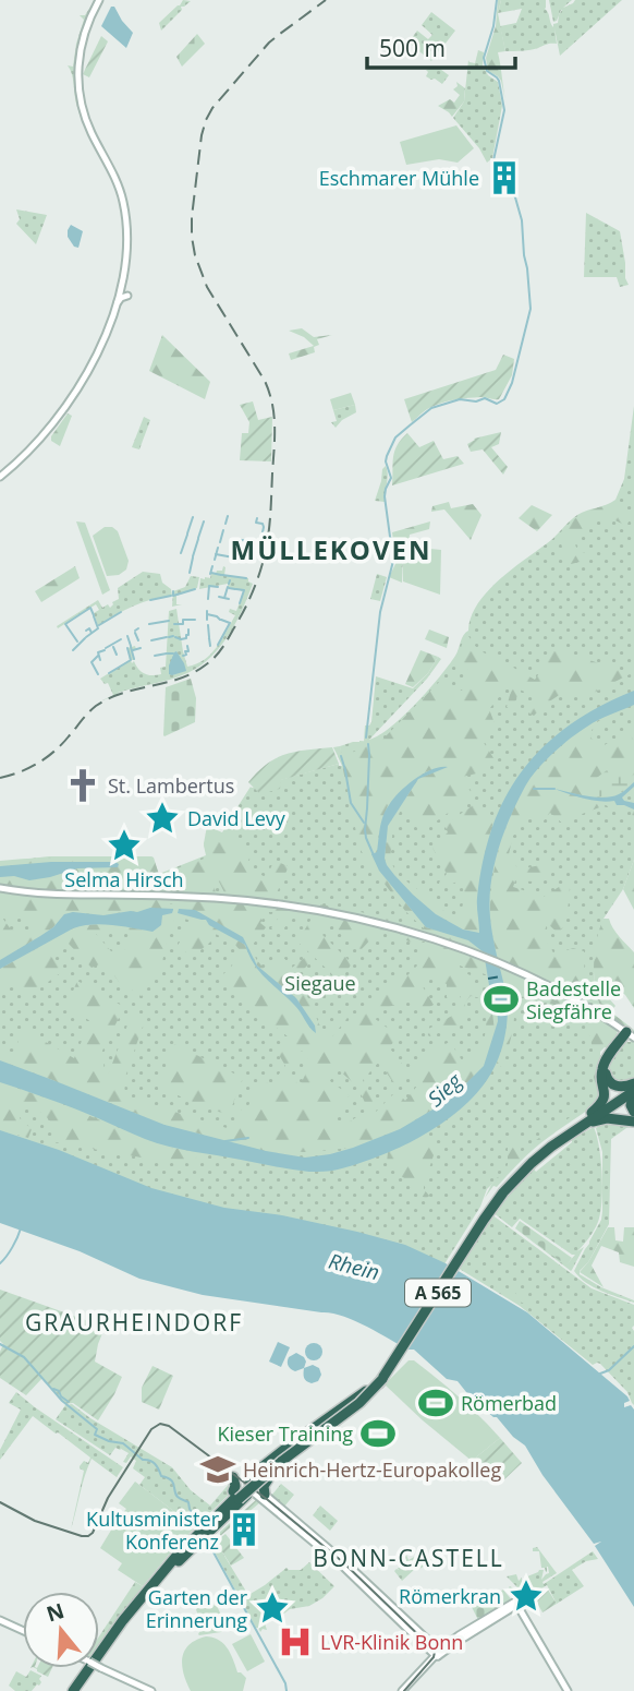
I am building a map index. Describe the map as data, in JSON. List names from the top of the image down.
{
  "streets": {
    "highway": ["A 565"]
  },
  "districts": ["MÜLLEKOVEN", "GRAURHEINDORF", "BONN-CASTELL"],
  "water": ["Sieg", "Rhein"],
  "parks": ["Siegaue"],
  "places": {
    "building": ["Eschmarer Mühle", "Kultusminister Konferenz"],
    "church": ["St. Lambertus"],
    "place": [
      "David Levy",
      "Selma Hirsch",
      "Römerkran",
      "Garten der Erinnerung"
    ],
    "sports": ["Badestelle Siegfähre", "Römerbad", "Kieser Training"],
    "school or university": ["Heinrich-Hertz-Europakolleg"],
    "hospital": ["LVR-Klinik Bonn"]
  },
  "scale_bar": "500 m",
  "north": "top"
}
